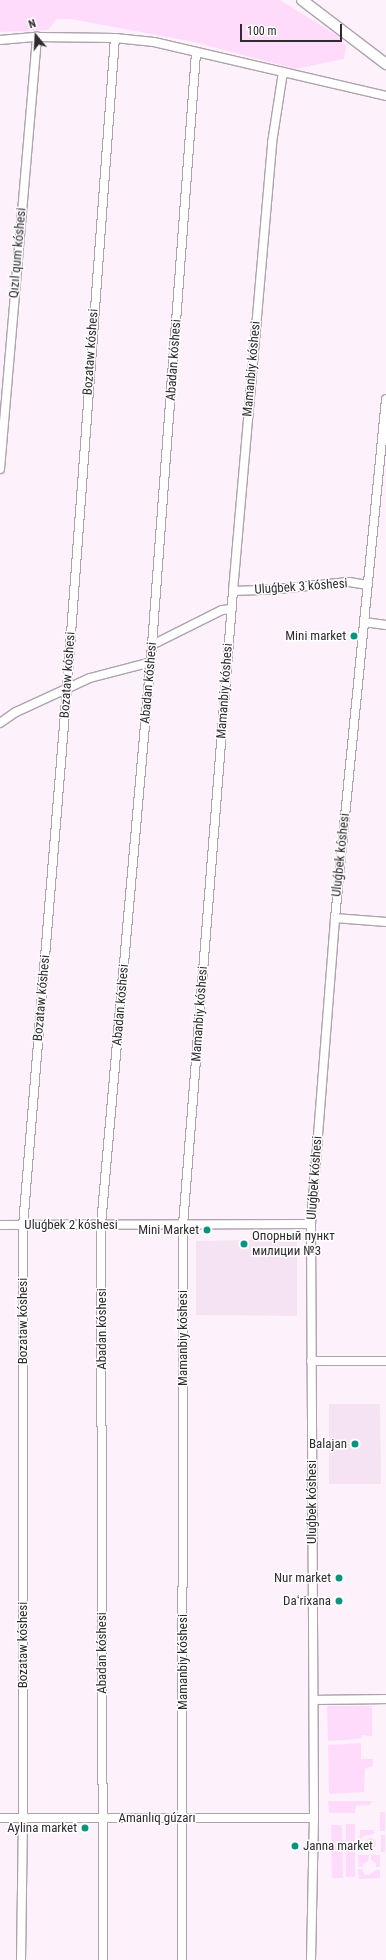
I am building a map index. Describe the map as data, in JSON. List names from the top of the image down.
{
  "streets": {
    "street": [
      "Qızıl qum kóshesi",
      "Bozataw kóshesi",
      "Abadan kóshesi",
      "Mamanbiy kóshesi",
      "Uluǵbek 3 kóshesi",
      "Uluǵbek kóshesi",
      "Uluǵbek 2 kóshesi",
      "Amanlıq gúzarı"
    ]
  },
  "crossings": [
    ["Bozataw kóshesi", "Uluǵbek 2 kóshesi"],
    ["Bozataw kóshesi", "Amanlıq gúzarı"],
    ["Abadan kóshesi", "Uluǵbek 2 kóshesi"],
    ["Abadan kóshesi", "Amanlıq gúzarı"],
    ["Mamanbiy kóshesi", "Uluǵbek 3 kóshesi"],
    ["Mamanbiy kóshesi", "Uluǵbek 2 kóshesi"],
    ["Mamanbiy kóshesi", "Amanlıq gúzarı"],
    ["Uluǵbek 3 kóshesi", "Uluǵbek kóshesi"],
    ["Uluǵbek kóshesi", "Uluǵbek 2 kóshesi"],
    ["Uluǵbek kóshesi", "Amanlıq gúzarı"]
  ],
  "places": [
    "Mini market",
    "Mini Market",
    "Опорный пункт милиции №3",
    "Balajan",
    "Nur market",
    "Daʻrixana",
    "Aylina market",
    "Janna market"
  ],
  "scale_bar": "100 m",
  "north": "top"
}
